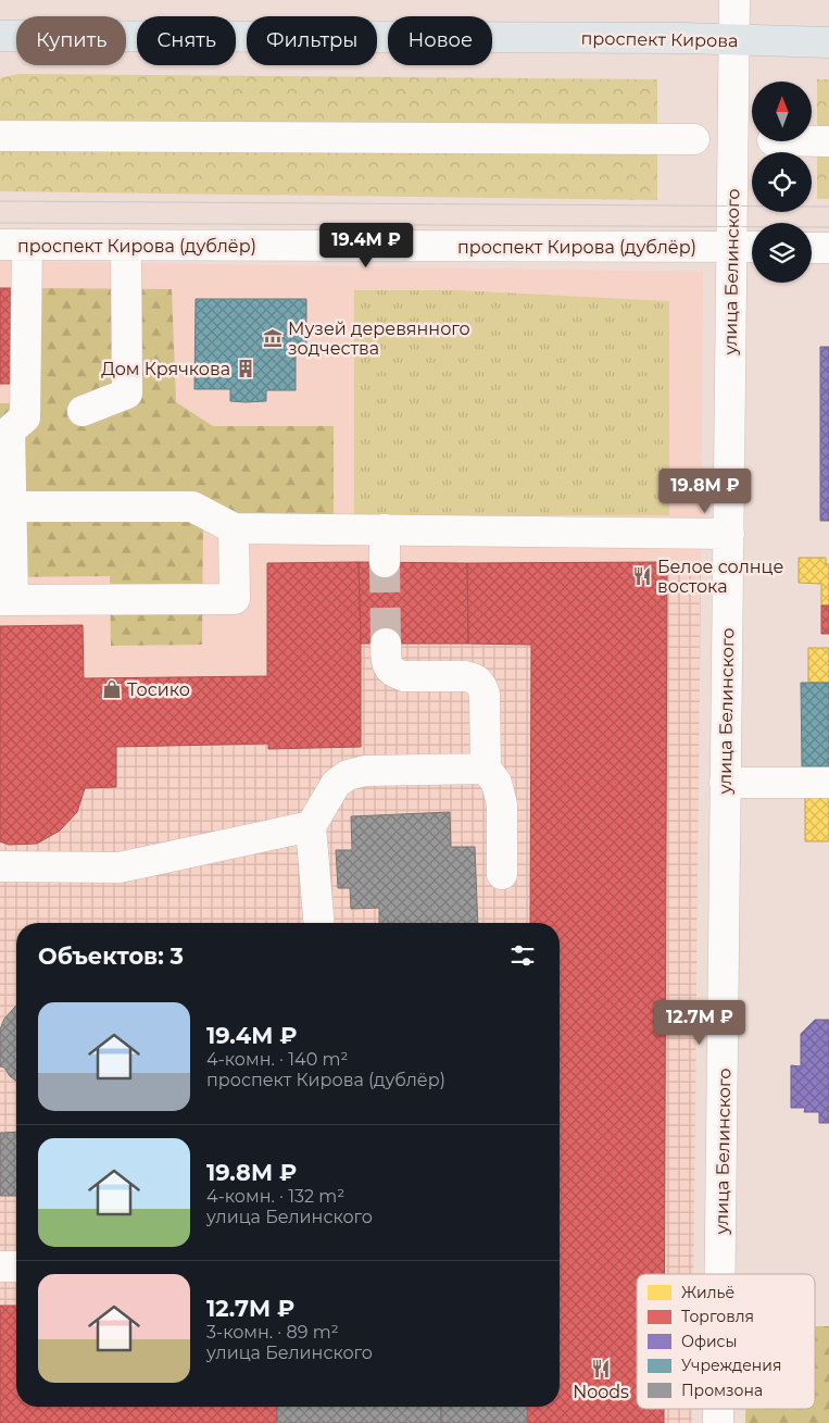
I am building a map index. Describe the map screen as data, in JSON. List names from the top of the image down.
{
  "streets": {
    "main road": ["проспект Кирова"],
    "street": ["проспект Кирова (дублёр)", "улица Белинского"]
  },
  "crossings": [
    ["проспект Кирова", "улица Белинского"],
    ["проспект Кирова (дублёр)", "улица Белинского"]
  ],
  "places": {
    "museum": ["Музей деревянного зодчества"],
    "building": ["Дом Крячкова"],
    "restaurant": ["Белое солнце востока", "Noods"],
    "shop": ["Тосико"]
  },
  "legend": [
    "Жильё",
    "Торговля",
    "Офисы",
    "Учреждения",
    "Промзона"
  ],
  "north": "top",
  "page": {
    "chip": [
      "Купить",
      "Снять",
      "Фильтры",
      "Новое"
    ],
    "price": ["19.4M ₽", "19.8M ₽", "12.7M ₽"],
    "heading": "Объектов: 3",
    "list": [
      {
        "name": "19.4M ₽",
        "note": "4-комн. · 140 m² · проспект Кирова (дублёр)"
      },
      {
        "name": "19.8M ₽",
        "note": "4-комн. · 132 m² · улица Белинского"
      },
      {
        "name": "12.7M ₽",
        "note": "3-комн. · 89 m² · улица Белинского"
      }
    ]
  }
}
